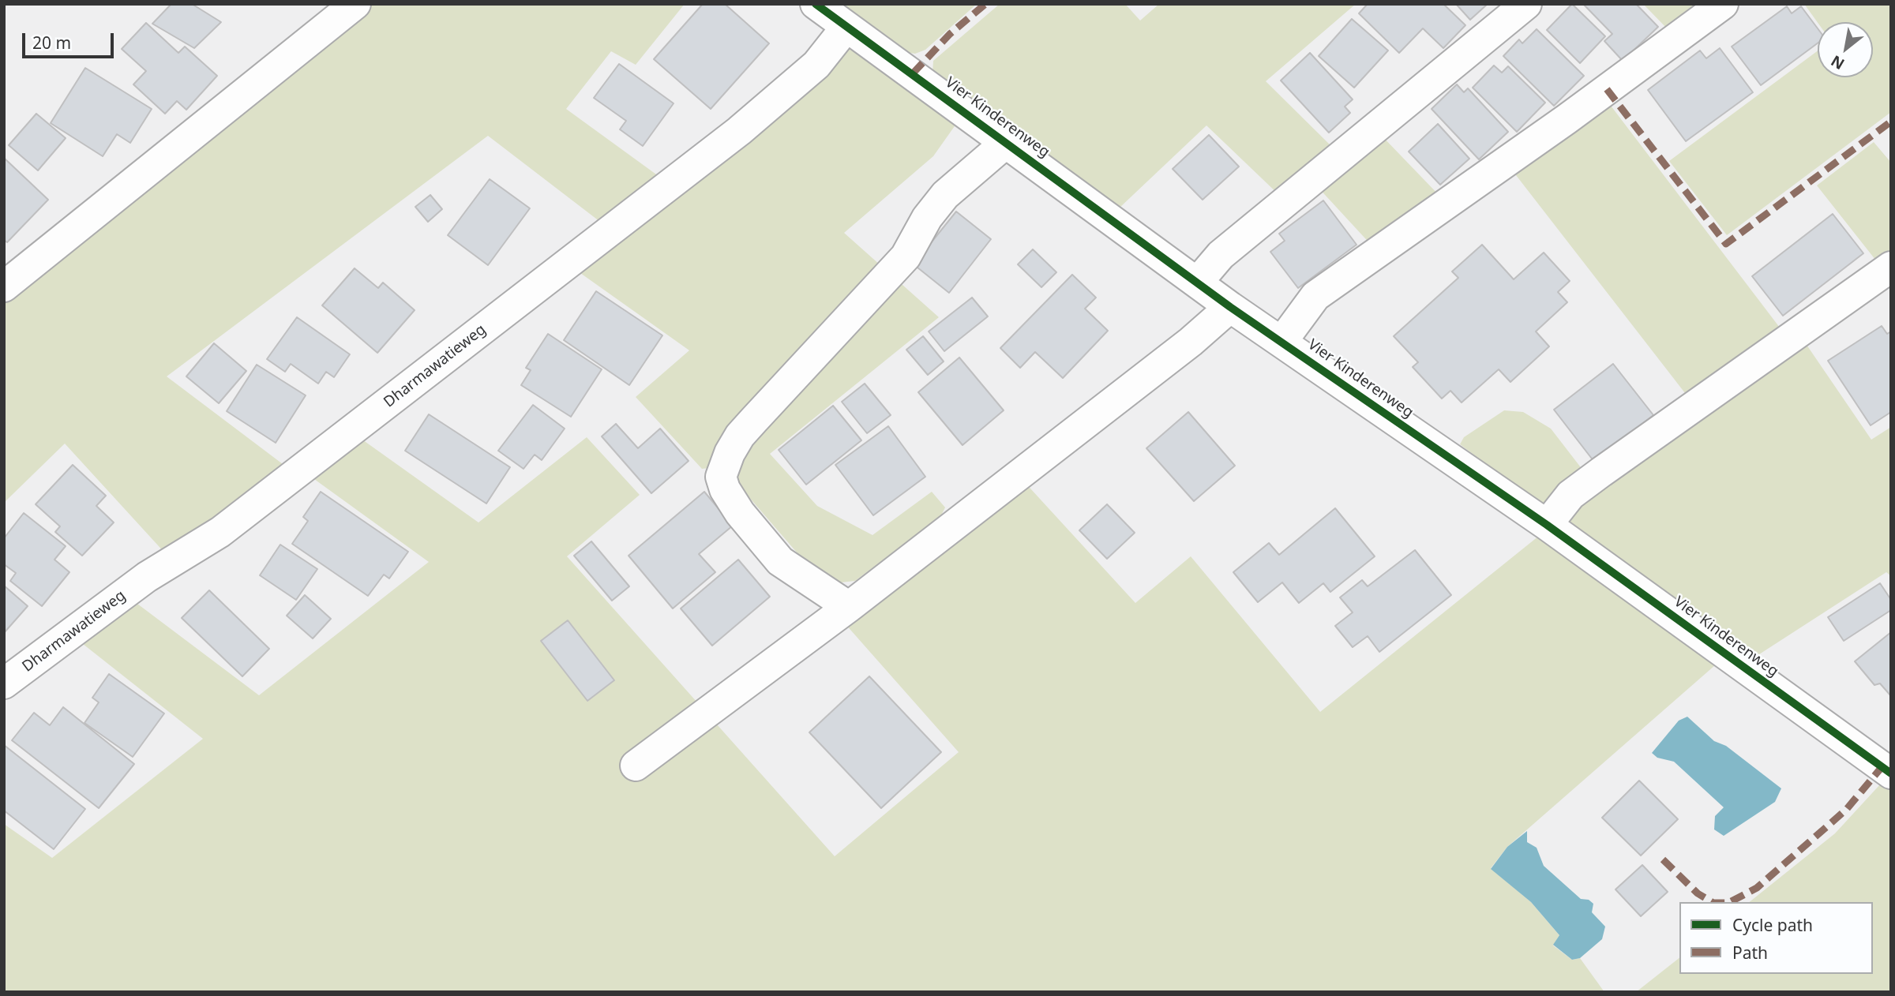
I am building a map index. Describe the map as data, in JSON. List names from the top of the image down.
{
  "streets": {
    "street": ["Vier Kinderenweg", "Dharmawatieweg"]
  },
  "crossings": [
    ["Vier Kinderenweg", "Dharmawatieweg"]
  ],
  "legend": ["Cycle path", "Path"],
  "scale_bar": "20 m",
  "north": "bottom left"
}
